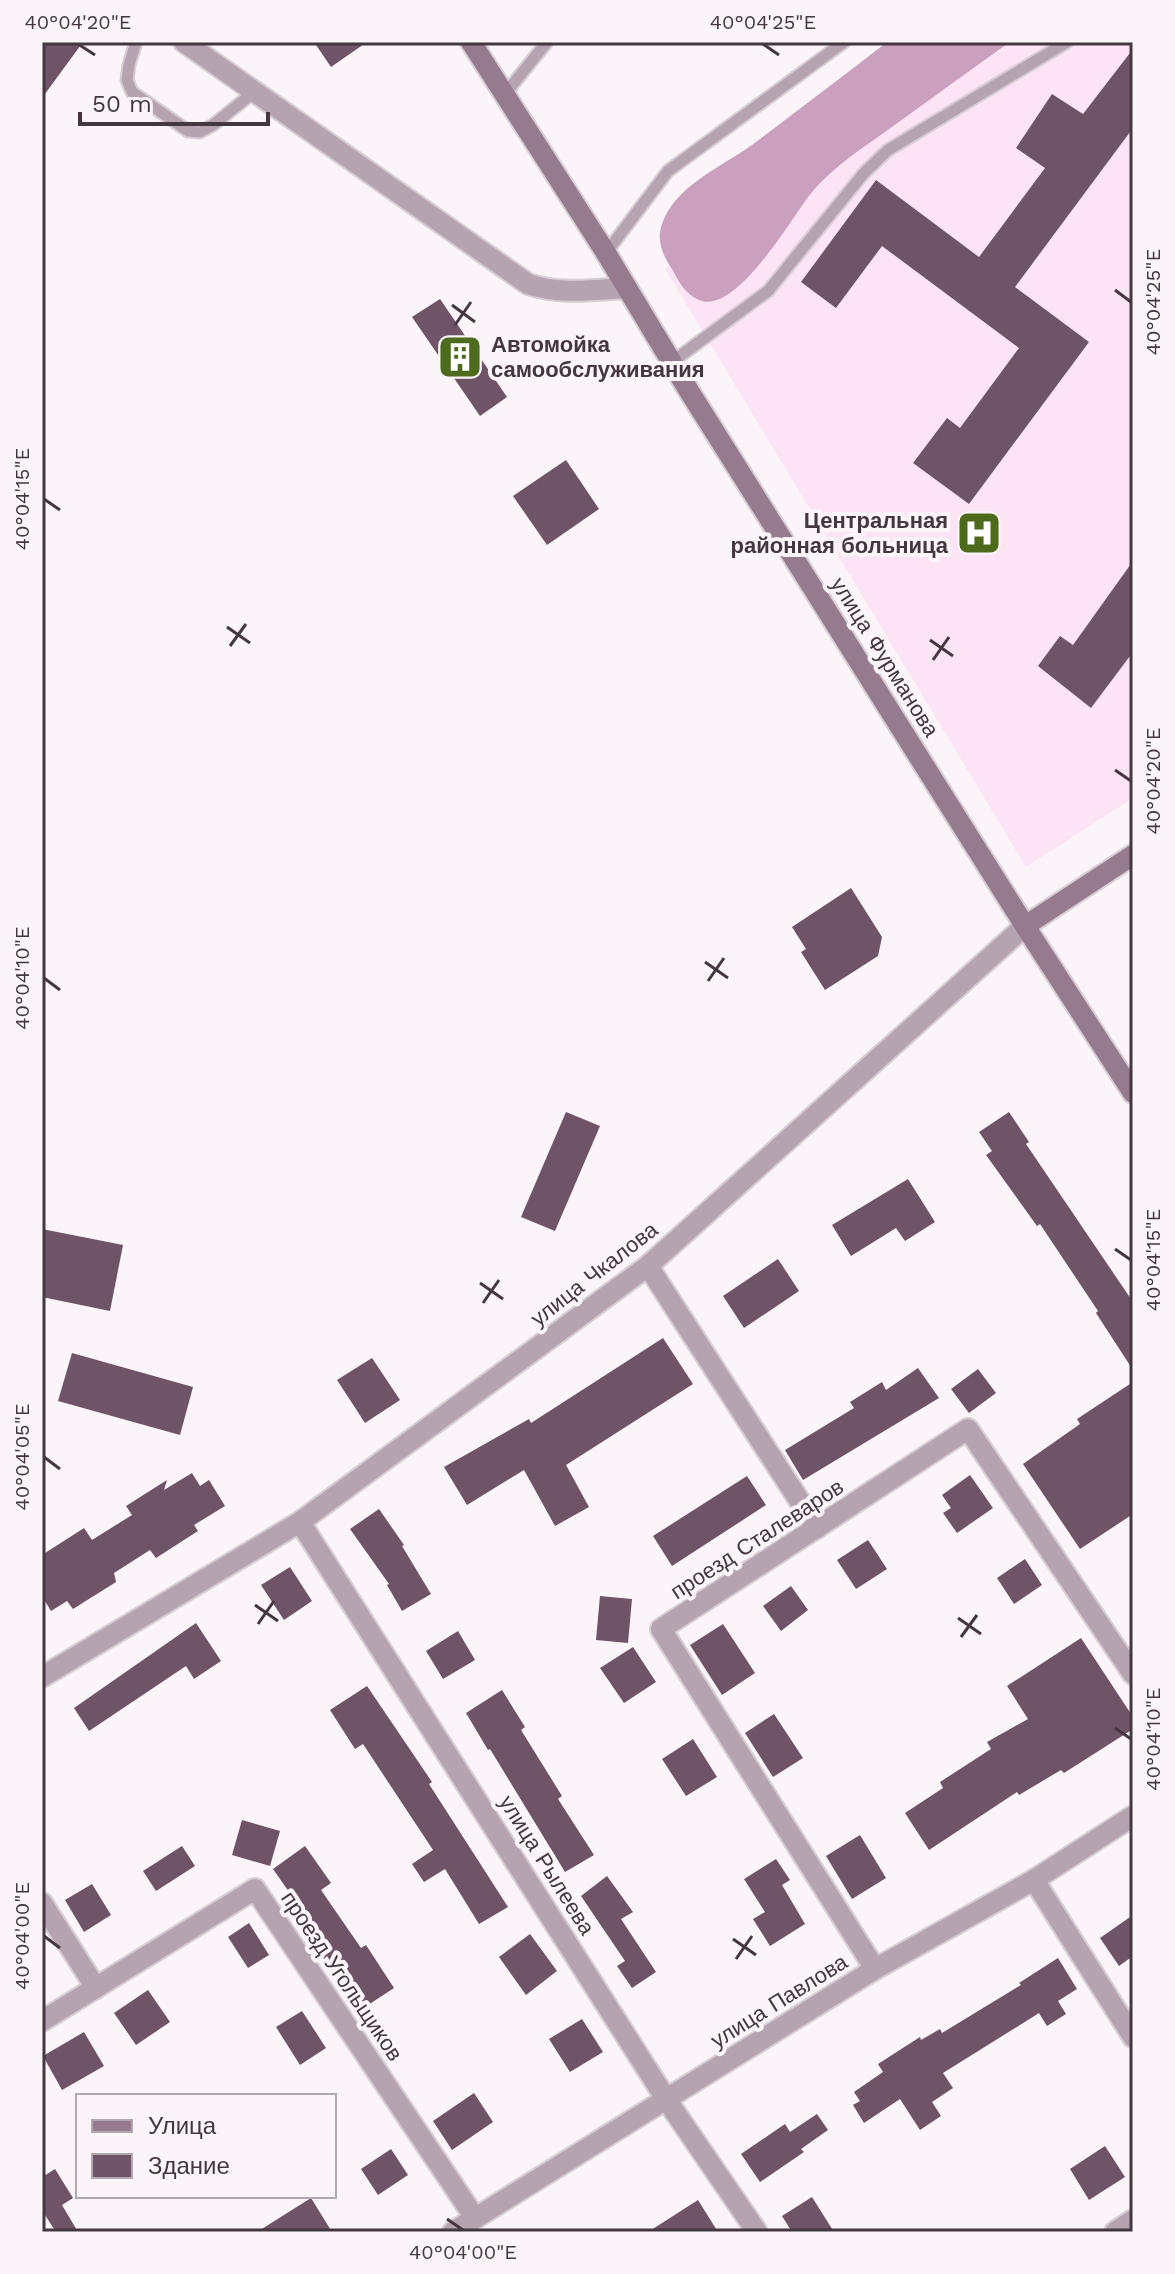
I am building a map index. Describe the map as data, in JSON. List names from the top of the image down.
{
  "streets": {
    "street": [
      "улица Фурманова",
      "улица Чкалова",
      "проезд Сталеваров",
      "улица Рылеева",
      "проезд Угольщиков",
      "улица Павлова"
    ]
  },
  "crossings": [
    ["улица Фурманова", "улица Чкалова"],
    ["улица Чкалова", "улица Рылеева"],
    ["проезд Сталеваров", "улица Павлова"],
    ["улица Рылеева", "улица Павлова"],
    ["проезд Угольщиков", "улица Павлова"]
  ],
  "places": {
    "building": ["Автомойка самообслуживания"],
    "hospital": ["Центральная районная больница"]
  },
  "legend": ["Улица", "Здание"],
  "scale_bar": "50 m",
  "coordinates": [
    "40°04'20\"E",
    "40°04'25\"E",
    "40°04'15\"E",
    "40°04'10\"E",
    "40°04'05\"E",
    "40°04'00\"E"
  ]
}
